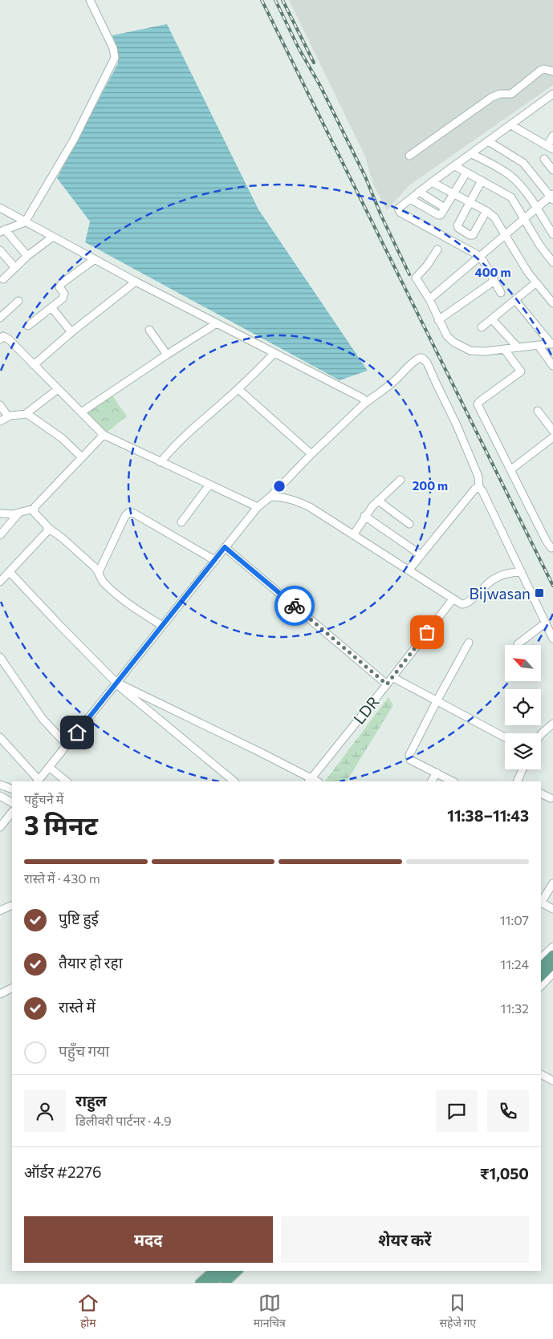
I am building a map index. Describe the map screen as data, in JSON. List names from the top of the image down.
{
  "streets": {
    "street": ["LDR"]
  },
  "places": {
    "transit": ["Bijwasan"]
  },
  "north": "top left",
  "page": {
    "heading": ["3 मिनट", "पहुँचने में", "11:38–11:43"],
    "panel": [
      "राहुल",
      "डिलीवरी पार्टनर · 4.9",
      "ऑर्डर #2276",
      "₹1,050"
    ],
    "bar": "रास्ते में · 430 m",
    "list": [
      ["पुष्टि हुई", "11:07"],
      ["तैयार हो रहा", "11:24"],
      ["रास्ते में", "11:32"],
      "पहुँच गया"
    ],
    "buttons": ["मदद", "शेयर करें"],
    "tabs": ["होम", "मानचित्र", "सहेजे गए"]
  },
  "rings": ["400 m", "200 m"]
}
